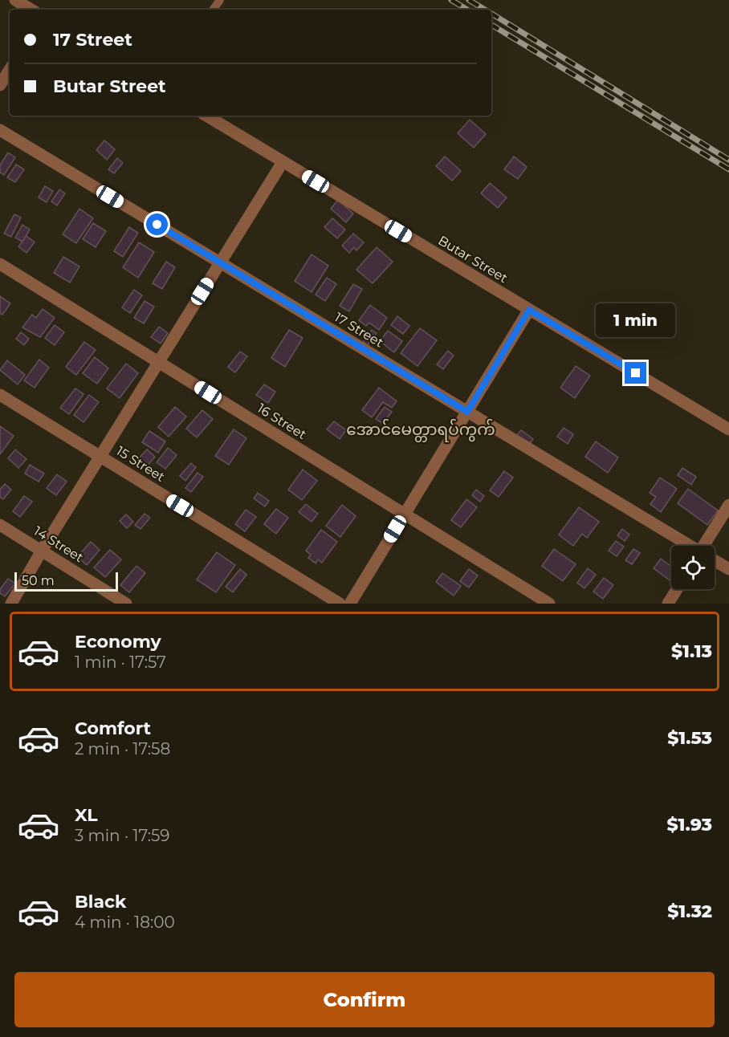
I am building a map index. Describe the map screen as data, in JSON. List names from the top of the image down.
{
  "streets": {
    "street": [
      "Butar Street",
      "17 Street",
      "16 Street",
      "15 Street",
      "14 Street"
    ]
  },
  "districts": ["အောင်မေတ္တာရပ်ကွက်"],
  "scale_bar": "50 m",
  "page": {
    "banner": ["17 Street", "Butar Street"],
    "bubble": "1 min",
    "scale": "50 m",
    "list": [
      {
        "name": "Economy",
        "note": "1 min · 17:57",
        "value": "$1.13"
      },
      {
        "name": "Comfort",
        "note": "2 min · 17:58",
        "value": "$1.53"
      },
      {
        "name": "XL",
        "note": "3 min · 17:59",
        "value": "$1.93"
      },
      {
        "name": "Black",
        "note": "4 min · 18:00",
        "value": "$1.32"
      }
    ],
    "buttons": "Confirm"
  }
}
